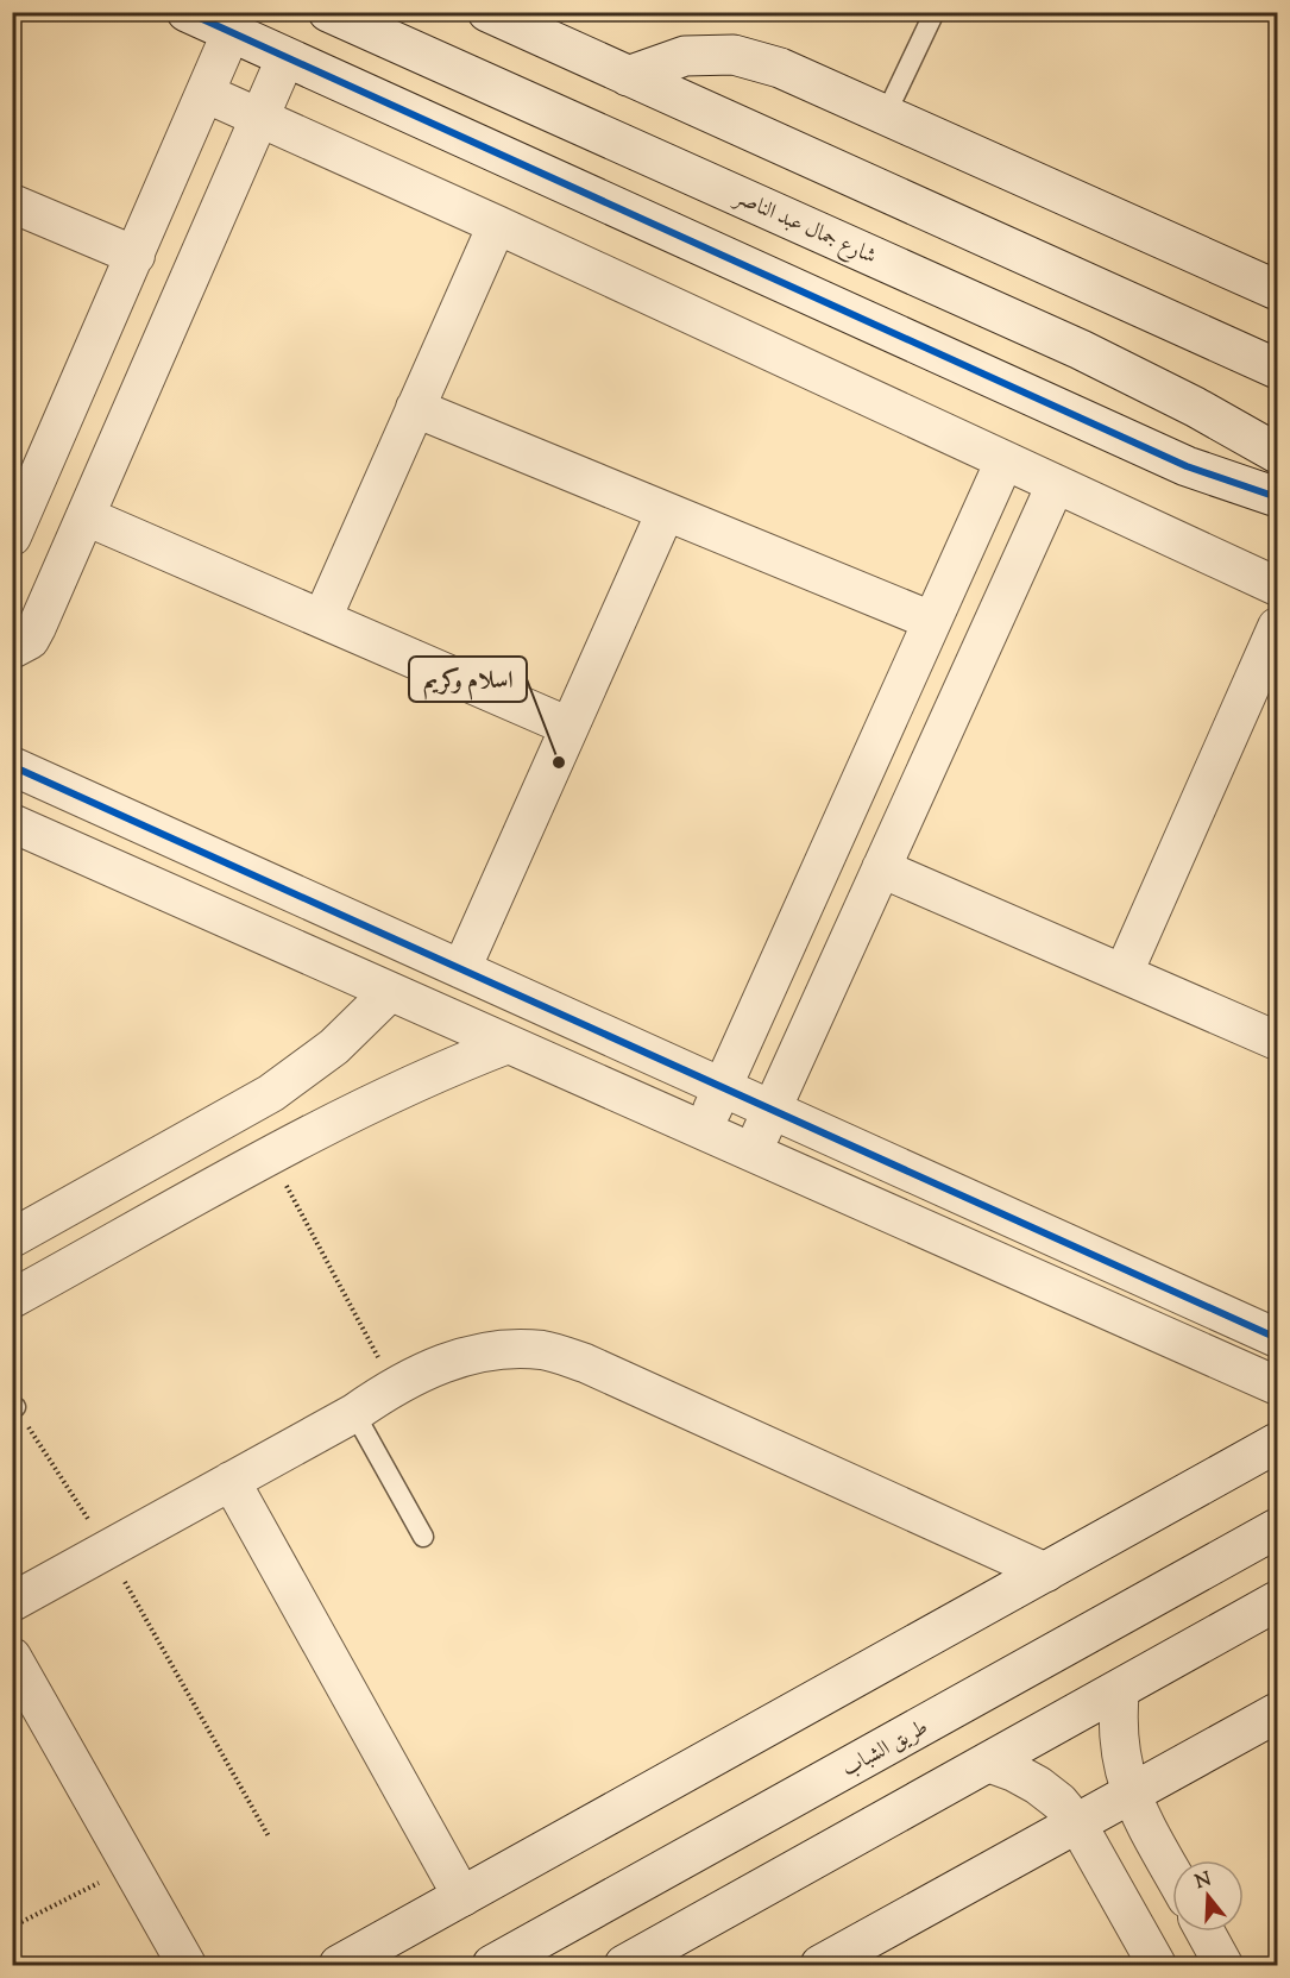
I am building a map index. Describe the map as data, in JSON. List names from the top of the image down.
{
  "streets": {
    "main road": ["شارع جمال عبد الناصر", "طريق الشباب"]
  },
  "places": ["اسلام وكريم"],
  "north": "top"
}
